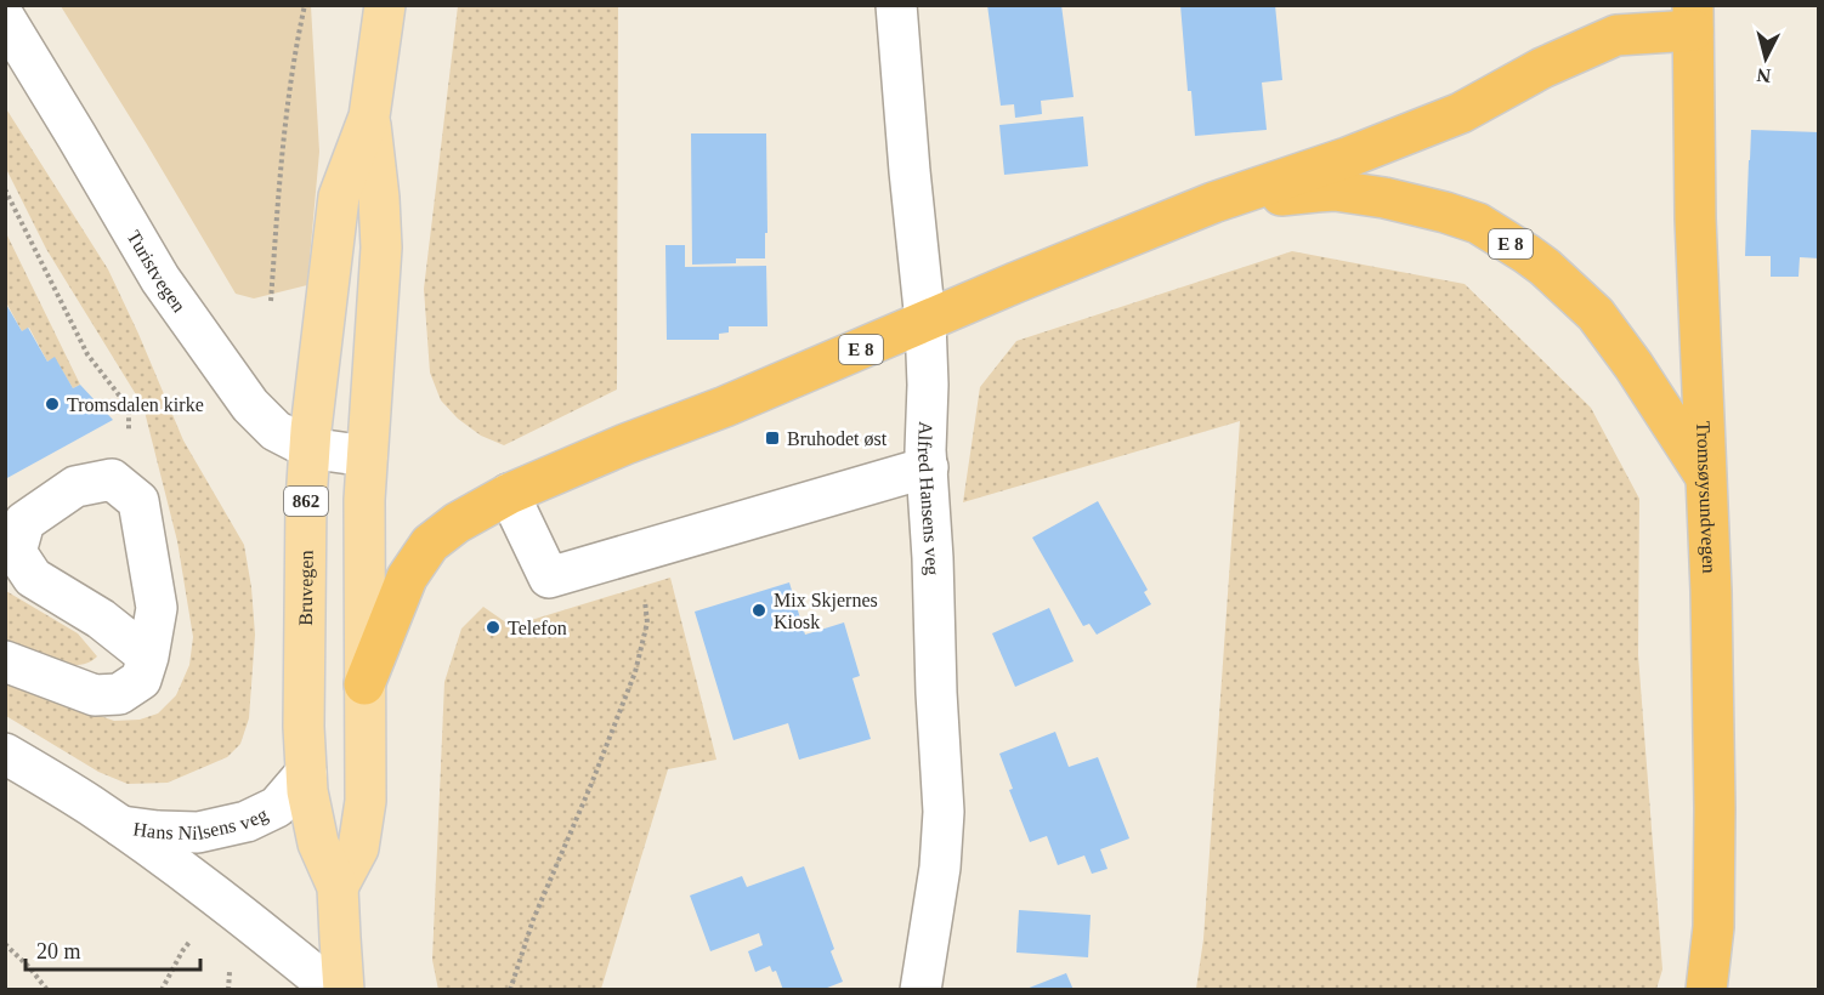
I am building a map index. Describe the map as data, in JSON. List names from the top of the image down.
{
  "streets": {
    "highway": ["E 8", "Tromsøysundvegen"],
    "main road": ["862", "Bruvegen"],
    "street": ["Turistvegen", "Alfred Hansens veg", "Hans Nilsens veg"]
  },
  "crossings": [
    ["E 8", "Alfred Hansens veg"],
    ["E 8", "Tromsøysundvegen"],
    ["E 8", "Bruvegen"],
    ["Turistvegen", "Bruvegen"],
    ["Bruvegen", "Hans Nilsens veg"]
  ],
  "places": {
    "other": ["Tromsdalen kirke", "Mix Skjernes Kiosk", "Telefon"],
    "transit": ["Bruhodet øst"]
  },
  "scale_bar": "20 m",
  "north": "bottom"
}
